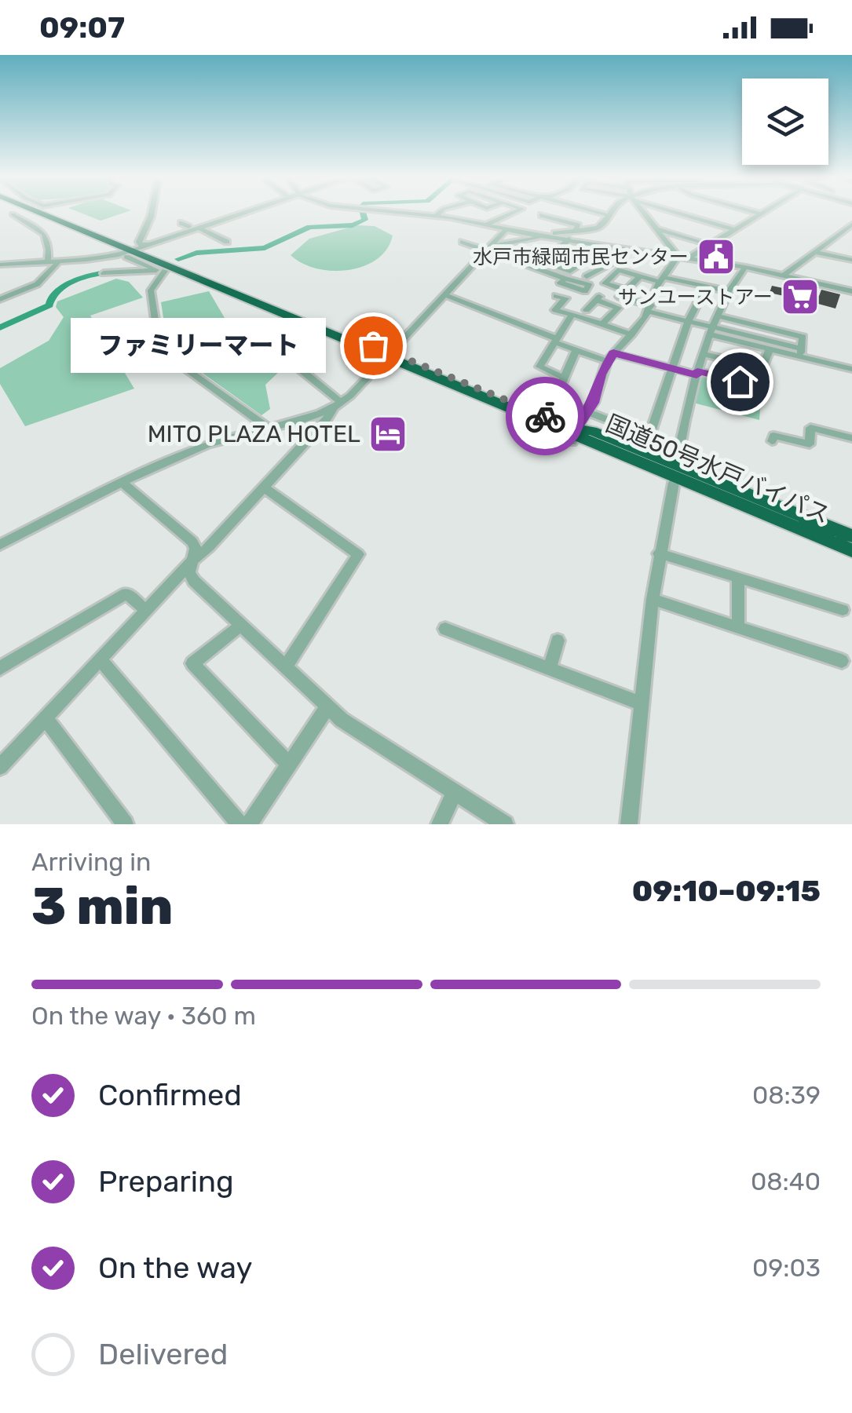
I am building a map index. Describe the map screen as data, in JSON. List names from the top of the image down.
{
  "streets": {
    "highway": ["国道50号水戸バイパス"]
  },
  "places": {
    "public building": ["水戸市緑岡市民センター"],
    "supermarket": ["サンユーストアー"],
    "other": ["ファミリーマート"],
    "hotel": ["MITO PLAZA HOTEL"]
  },
  "page": {
    "status": "09:07",
    "bubble": "ファミリーマート",
    "heading": ["3 min", "Arriving in", "09:10–09:15"],
    "bar": "On the way · 360 m",
    "list": [
      ["Confirmed", "08:39"],
      ["Preparing", "08:40"],
      ["On the way", "09:03"],
      "Delivered"
    ]
  }
}
